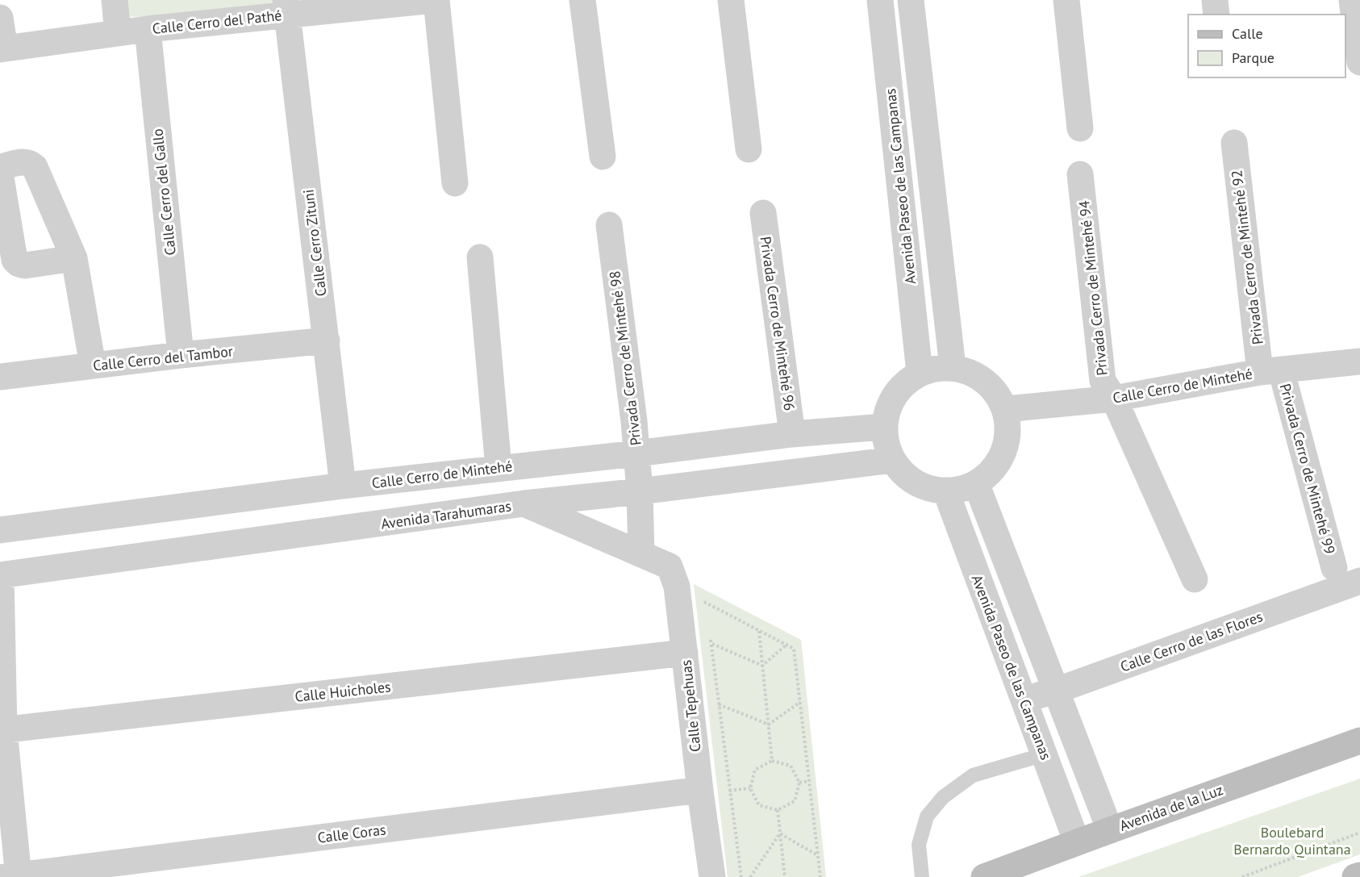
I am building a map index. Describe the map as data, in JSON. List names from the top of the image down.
{
  "streets": {
    "main road": ["Avenida de la Luz"],
    "street": [
      "Calle Cerro del Pathé",
      "Avenida Paseo de las Campanas",
      "Calle Cerro del Gallo",
      "Calle Cerro Zituni",
      "Privada Cerro de Mintehé 92",
      "Privada Cerro de Mintehé 94",
      "Privada Cerro de Mintehé 96",
      "Calle Cerro del Tambor",
      "Privada Cerro de Mintehé 98",
      "Calle Cerro de Mintehé",
      "Privada Cerro de Mintehé 99",
      "Avenida Tarahumaras",
      "Calle Cerro de las Flores",
      "Calle Huicholes",
      "Calle Tepehuas",
      "Calle Coras"
    ]
  },
  "crossings": [
    ["Calle Cerro del Pathé", "Calle Cerro del Gallo"],
    ["Calle Cerro del Pathé", "Calle Cerro Zituni"],
    ["Avenida Paseo de las Campanas", "Calle Cerro de Mintehé"],
    ["Avenida Paseo de las Campanas", "Avenida Tarahumaras"],
    ["Avenida Paseo de las Campanas", "Calle Cerro de las Flores"],
    ["Avenida Paseo de las Campanas", "Avenida de la Luz"],
    ["Calle Cerro del Gallo", "Calle Cerro del Tambor"],
    ["Calle Cerro Zituni", "Calle Cerro del Tambor"],
    ["Calle Cerro Zituni", "Calle Cerro de Mintehé"],
    ["Privada Cerro de Mintehé 92", "Calle Cerro de Mintehé"],
    ["Privada Cerro de Mintehé 92", "Privada Cerro de Mintehé 99"],
    ["Privada Cerro de Mintehé 94", "Calle Cerro de Mintehé"],
    ["Privada Cerro de Mintehé 96", "Calle Cerro de Mintehé"],
    ["Privada Cerro de Mintehé 98", "Calle Cerro de Mintehé"],
    ["Privada Cerro de Mintehé 98", "Avenida Tarahumaras"],
    ["Calle Cerro de Mintehé", "Privada Cerro de Mintehé 99"],
    ["Calle Cerro de Mintehé", "Avenida Tarahumaras"],
    ["Avenida Tarahumaras", "Calle Tepehuas"],
    ["Calle Huicholes", "Calle Tepehuas"],
    ["Calle Tepehuas", "Calle Coras"]
  ],
  "parks": ["Boulebard Bernardo Quintana"],
  "legend": ["Calle", "Parque"]
}
